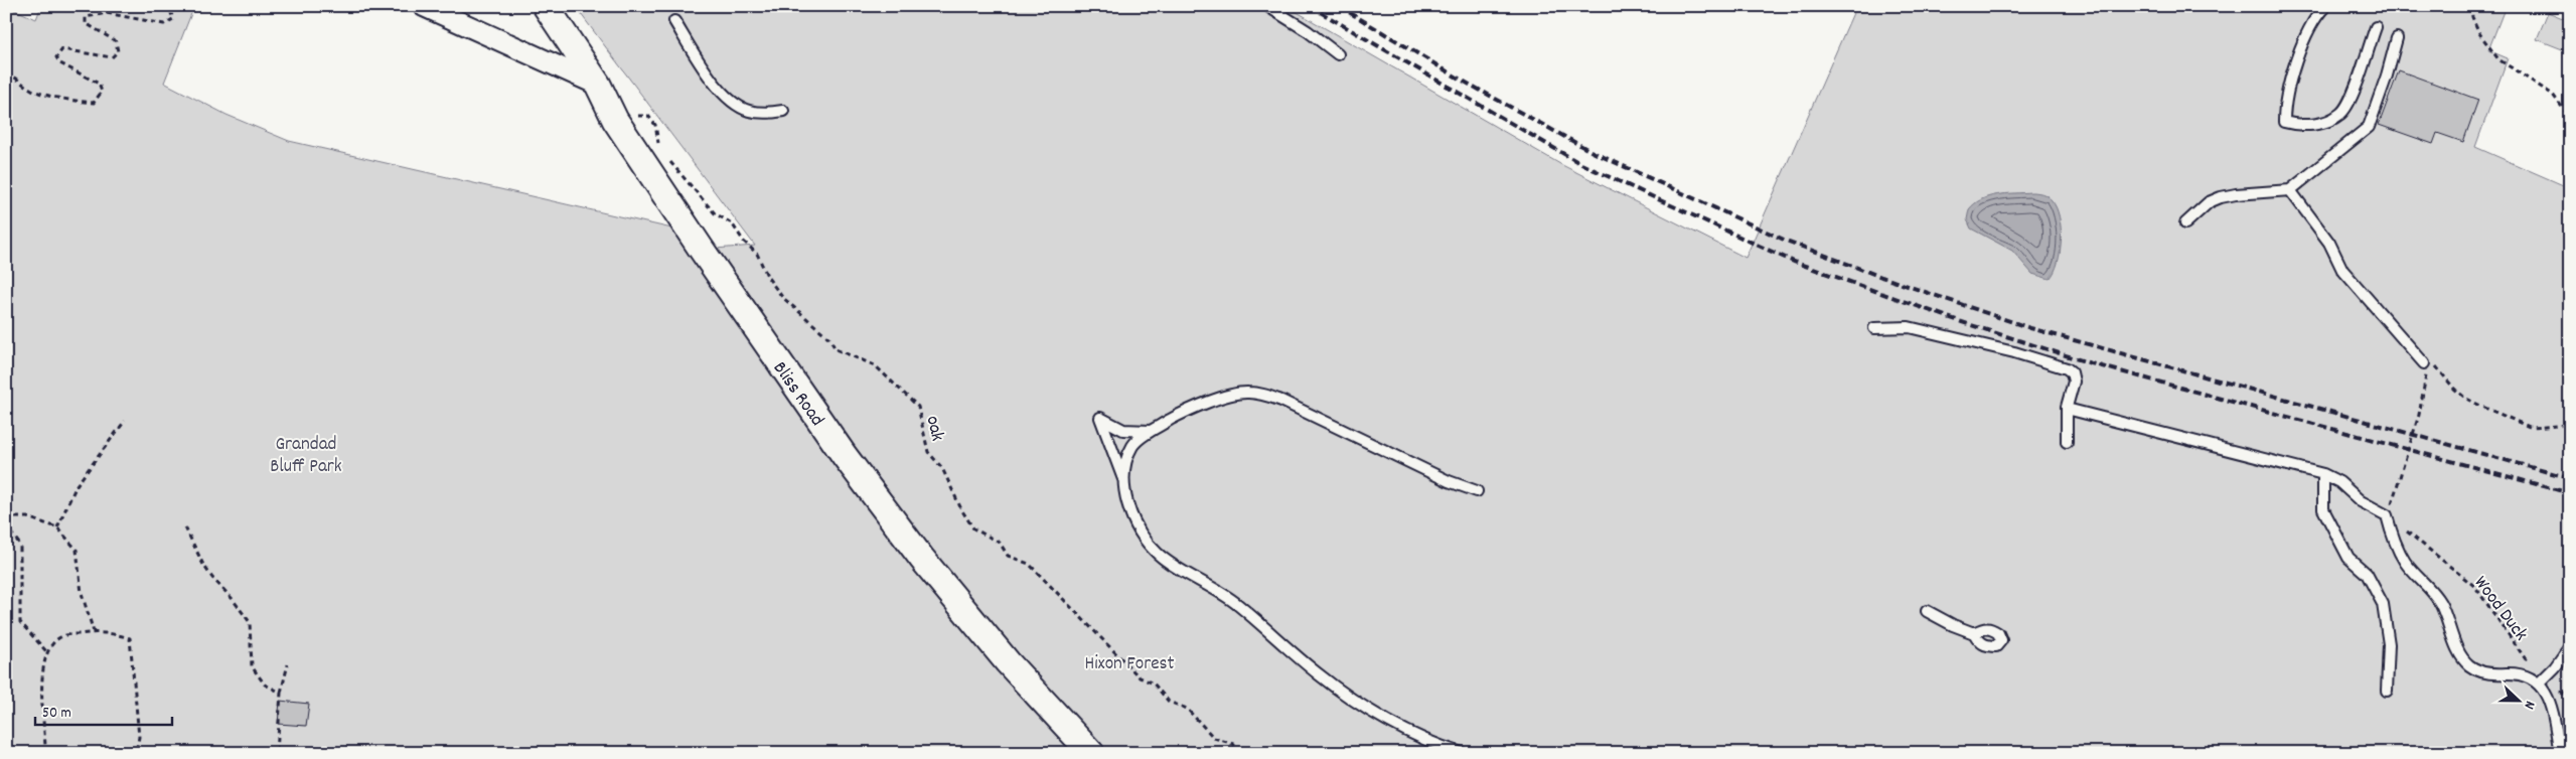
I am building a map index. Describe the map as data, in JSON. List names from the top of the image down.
{
  "streets": {
    "street": ["Bliss Road"],
    "path": ["oak", "Wood Duck"]
  },
  "parks": ["Grandad Bluff Park", "Hixon Forest"],
  "scale_bar": "50 m",
  "north": "right"
}
